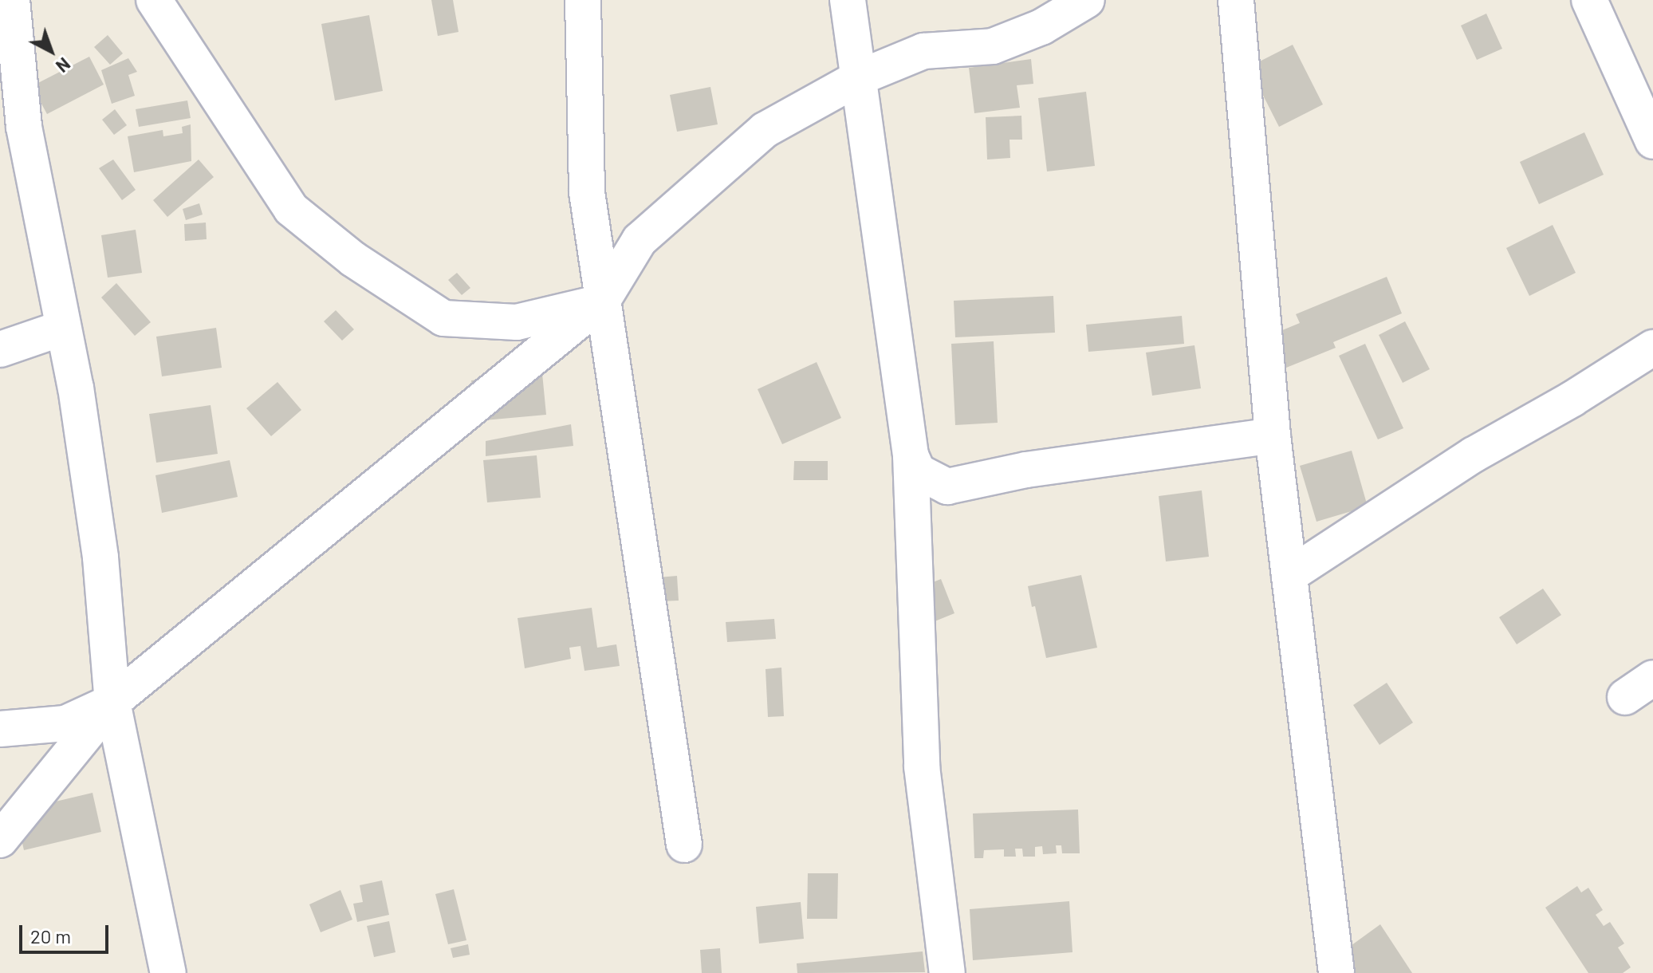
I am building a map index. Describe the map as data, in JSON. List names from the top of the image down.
{
  "scale_bar": "20 m",
  "north": "bottom right"
}
